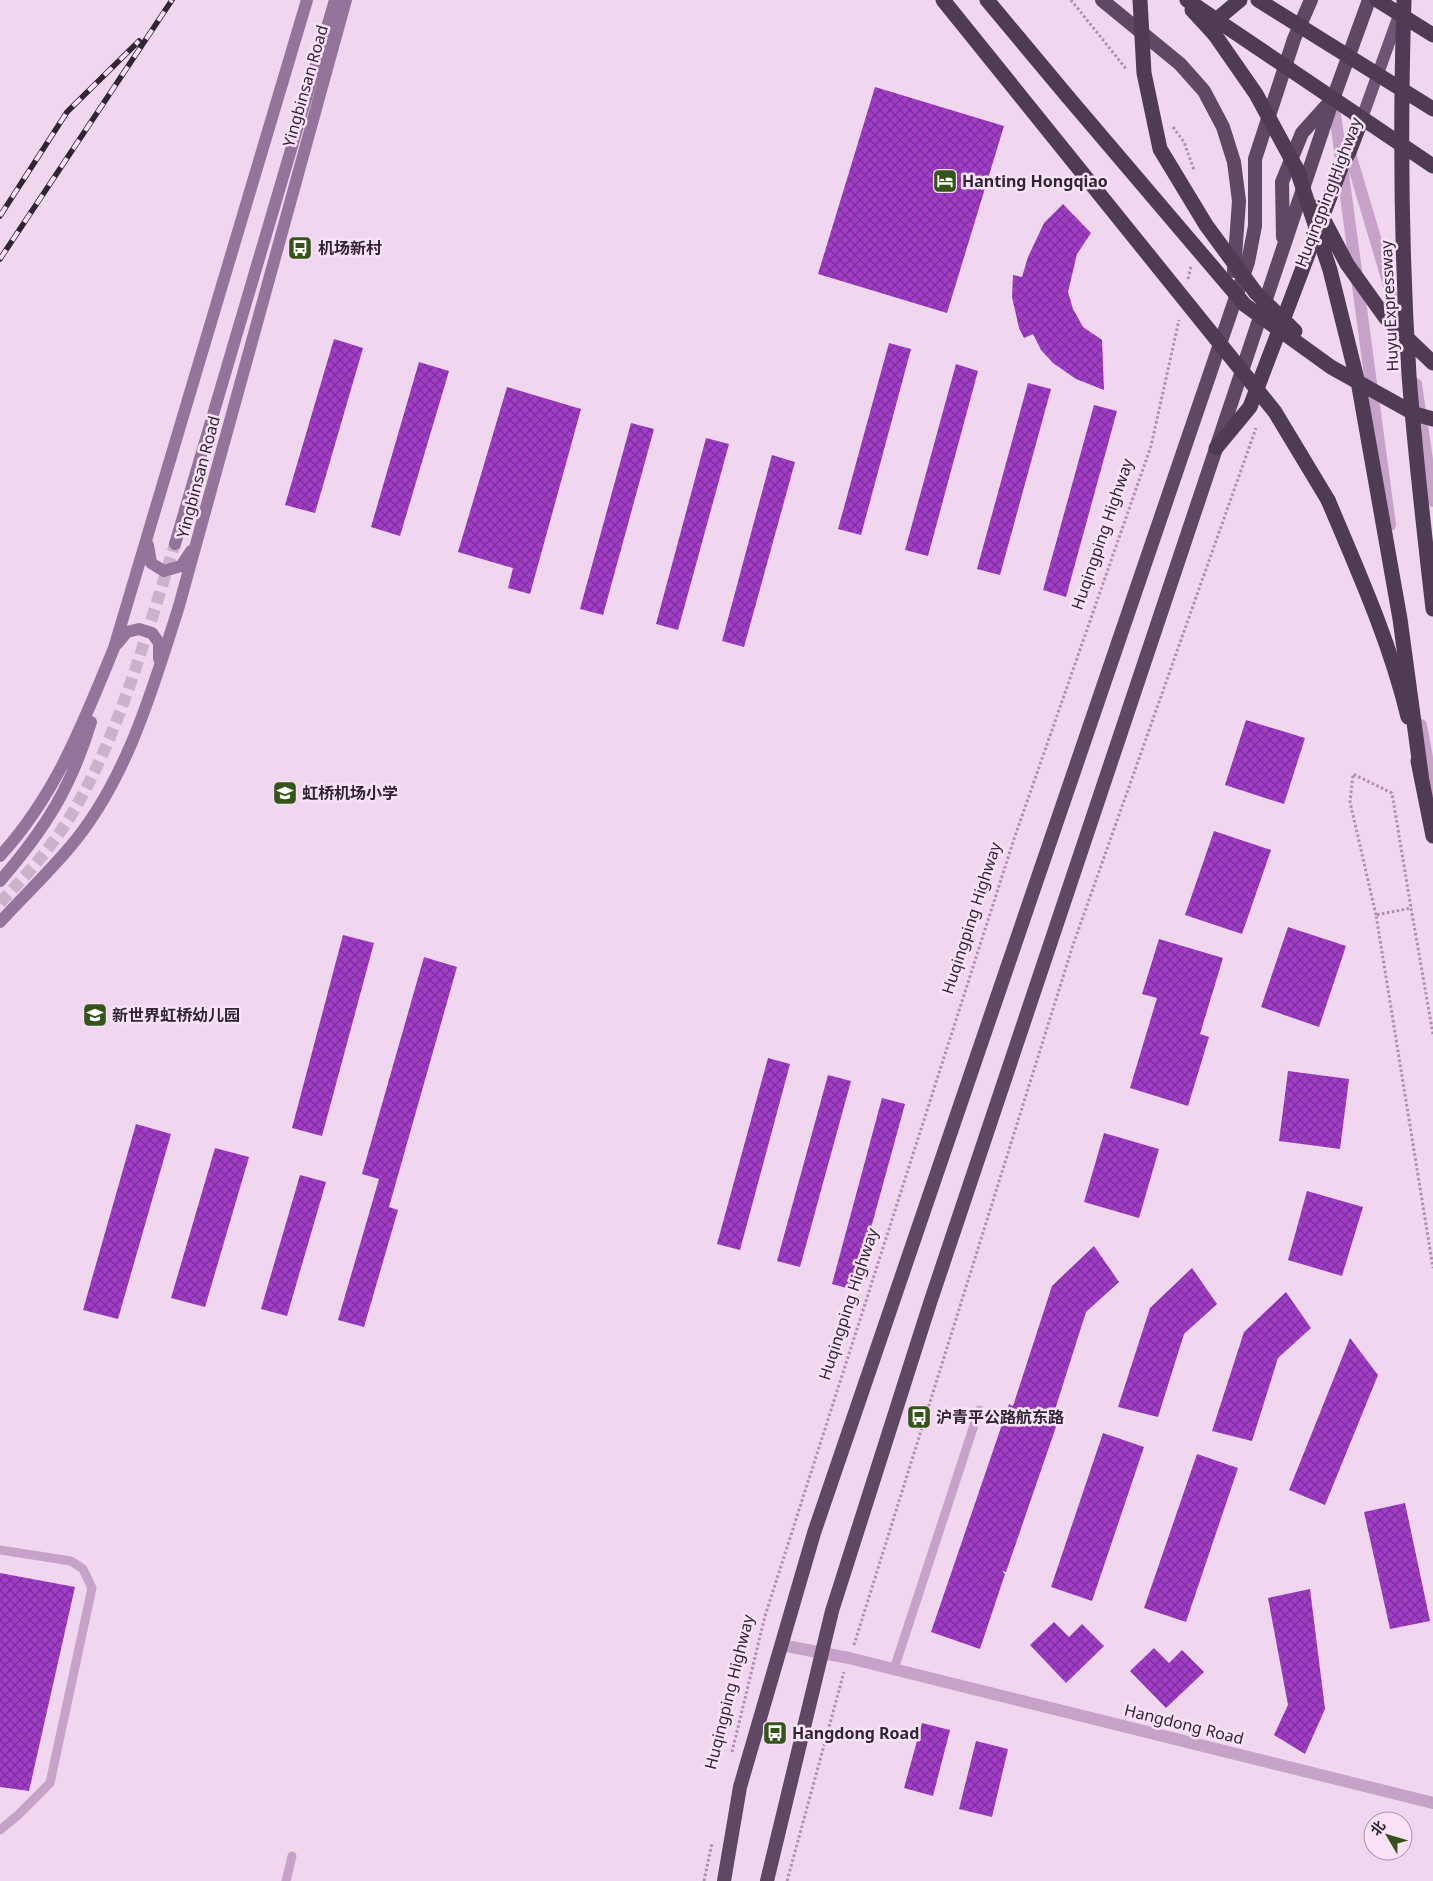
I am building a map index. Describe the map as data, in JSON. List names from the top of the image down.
{
  "streets": {
    "highway": ["Huqingping Highway", "Huyu Expressway"],
    "main road": ["Yingbinsan Road"],
    "street": ["Hangdong Road"]
  },
  "crossings": [
    ["Huqingping Highway", "Hangdong Road"]
  ],
  "places": {
    "hotel": ["Hanting Hongqiao"],
    "bus stop": ["机场新村", "沪青平公路航东路", "Hangdong Road"],
    "school or university": ["虹桥机场小学", "新世界虹桥幼儿园"]
  },
  "north": "top left"
}
